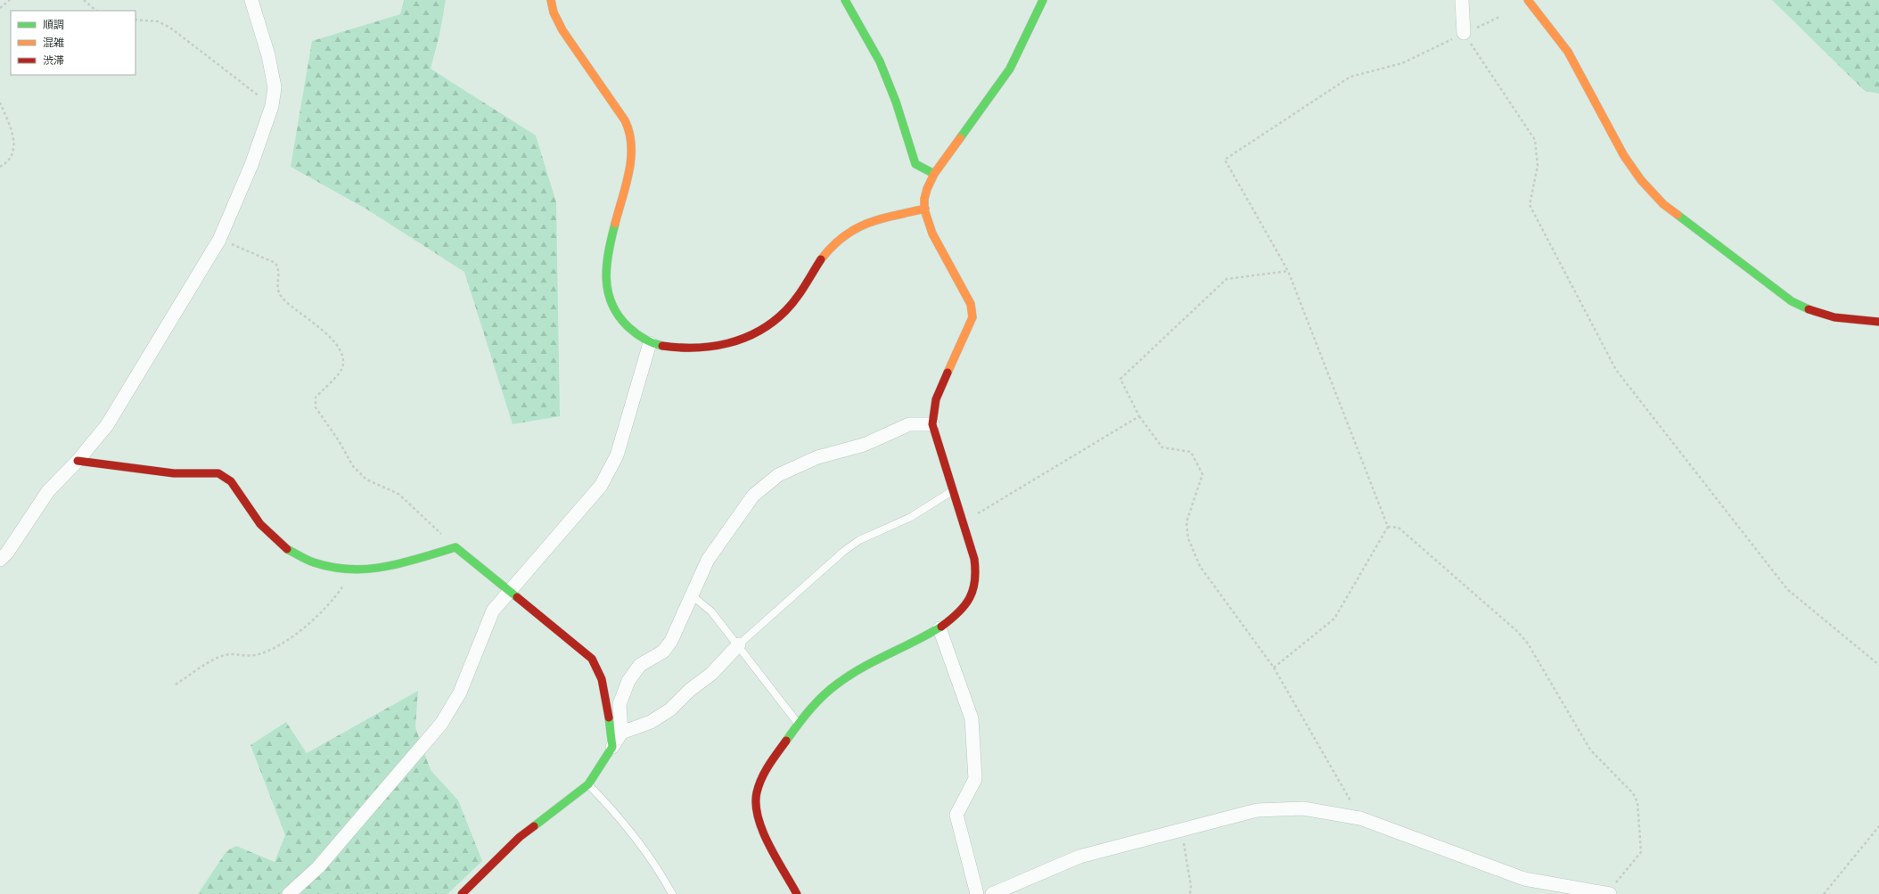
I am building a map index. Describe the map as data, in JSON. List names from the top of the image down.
{
  "legend": ["順調", "混雑", "渋滞"]
}
